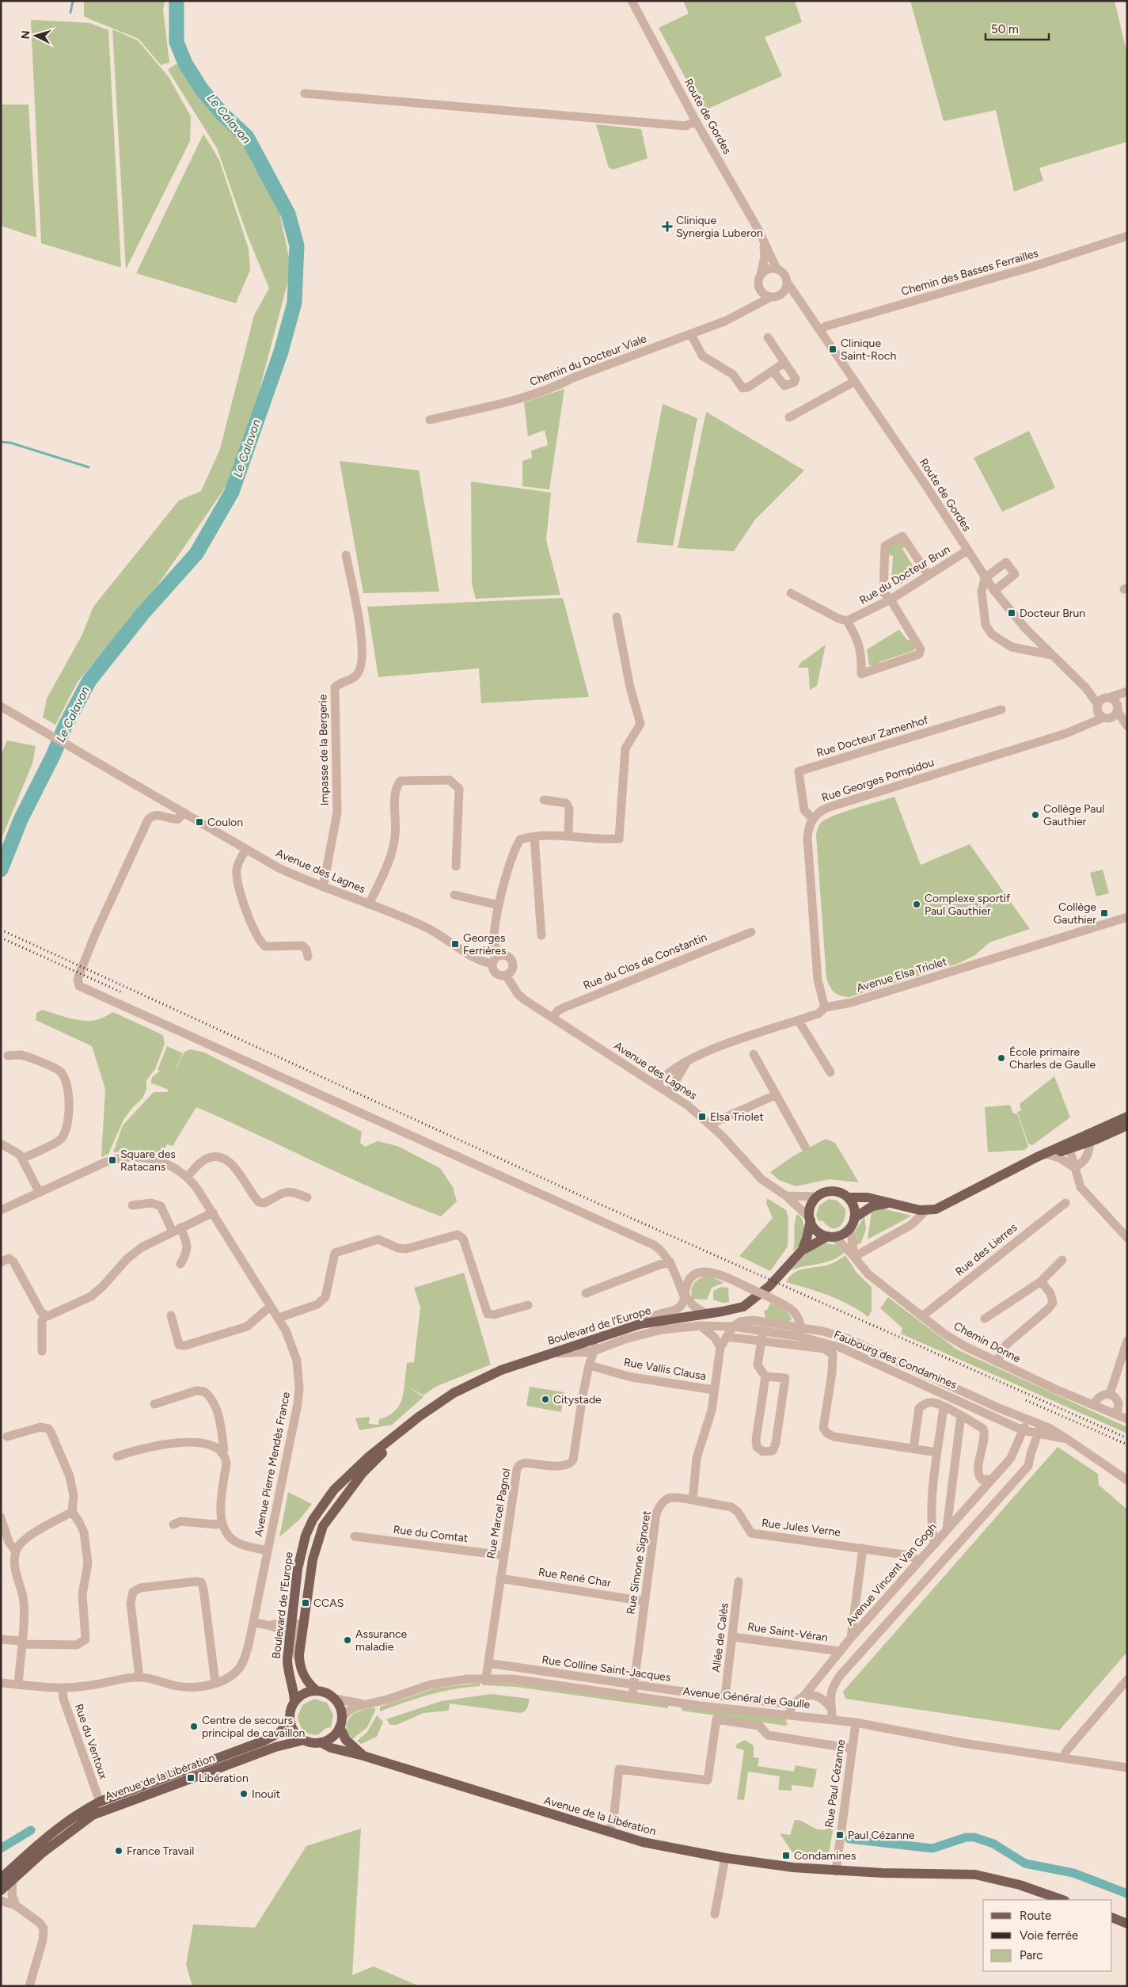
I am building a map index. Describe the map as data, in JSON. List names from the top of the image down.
{
  "streets": {
    "main road": ["Boulevard de l'Europe", "Avenue de la Libération"],
    "street": [
      "Route de Gordes",
      "Chemin des Basses Ferrailles",
      "Chemin du Docteur Viale",
      "Rue du Docteur Brun",
      "Rue Docteur Zamenhof",
      "Impasse de la Bergerie",
      "Rue Georges Pompidou",
      "Avenue des Lagnes",
      "Rue du Clos de Constantin",
      "Avenue Elsa Triolet",
      "Rue des Lierres",
      "Chemin Donne",
      "Faubourg des Condamines",
      "Rue Vallis Clausa",
      "Avenue Pierre Mendès France",
      "Rue Marcel Pagnol",
      "Rue Jules Verne",
      "Rue du Comtat",
      "Rue Simone Signoret",
      "Avenue Vincent Van Gogh",
      "Rue René Char",
      "Rue Saint-Véran",
      "Allée de Calès",
      "Rue Colline Saint-Jacques",
      "Avenue Général de Gaulle",
      "Rue du Ventoux",
      "Rue Paul Cézanne"
    ]
  },
  "crossings": [
    ["Route de Gordes", "Chemin des Basses Ferrailles"],
    ["Route de Gordes", "Chemin du Docteur Viale"],
    ["Route de Gordes", "Rue du Docteur Brun"],
    ["Route de Gordes", "Rue Georges Pompidou"],
    ["Rue Docteur Zamenhof", "Rue Georges Pompidou"],
    ["Impasse de la Bergerie", "Avenue des Lagnes"],
    ["Avenue des Lagnes", "Rue du Clos de Constantin"],
    ["Avenue des Lagnes", "Avenue Elsa Triolet"],
    ["Avenue des Lagnes", "Boulevard de l'Europe"],
    ["Avenue des Lagnes", "Chemin Donne"],
    ["Rue des Lierres", "Chemin Donne"],
    ["Boulevard de l'Europe", "Chemin Donne"],
    ["Boulevard de l'Europe", "Faubourg des Condamines"],
    ["Boulevard de l'Europe", "Rue Marcel Pagnol"],
    ["Boulevard de l'Europe", "Avenue Général de Gaulle"],
    ["Boulevard de l'Europe", "Avenue de la Libération"],
    ["Faubourg des Condamines", "Rue Marcel Pagnol"],
    ["Faubourg des Condamines", "Avenue Vincent Van Gogh"],
    ["Rue Vallis Clausa", "Rue Marcel Pagnol"],
    ["Avenue Pierre Mendès France", "Rue du Ventoux"],
    ["Rue Marcel Pagnol", "Rue du Comtat"],
    ["Rue Marcel Pagnol", "Rue René Char"],
    ["Rue Marcel Pagnol", "Rue Colline Saint-Jacques"],
    ["Rue Marcel Pagnol", "Avenue Général de Gaulle"],
    ["Rue Jules Verne", "Rue Simone Signoret"],
    ["Rue Jules Verne", "Avenue Vincent Van Gogh"],
    ["Rue Simone Signoret", "Rue René Char"],
    ["Rue Simone Signoret", "Rue Colline Saint-Jacques"],
    ["Rue Simone Signoret", "Avenue Général de Gaulle"],
    ["Avenue Vincent Van Gogh", "Rue Saint-Véran"],
    ["Avenue Vincent Van Gogh", "Rue Colline Saint-Jacques"],
    ["Rue Saint-Véran", "Allée de Calès"],
    ["Allée de Calès", "Rue Colline Saint-Jacques"],
    ["Avenue Général de Gaulle", "Avenue de la Libération"],
    ["Avenue Général de Gaulle", "Rue Paul Cézanne"],
    ["Rue du Ventoux", "Avenue de la Libération"],
    ["Avenue de la Libération", "Rue Paul Cézanne"]
  ],
  "water": ["Le Calavon"],
  "places": {
    "health": ["Clinique Synergia Luberon"],
    "transit": [
      "Clinique Saint-Roch",
      "Docteur Brun",
      "Coulon",
      "Collège Gauthier",
      "Georges Ferrières",
      "Elsa Triolet",
      "Square des Ratacans",
      "CCAS",
      "Libération",
      "Paul Cézanne",
      "Condamines"
    ],
    "other": [
      "Collège Paul Gauthier",
      "Complexe sportif Paul Gauthier",
      "École primaire Charles de Gaulle",
      "Citystade",
      "Assurance maladie",
      "Centre de secours principal de cavaillon",
      "Inouït",
      "France Travail"
    ]
  },
  "legend": ["Route", "Voie ferrée", "Parc"],
  "scale_bar": "50 m",
  "north": "left"
}
